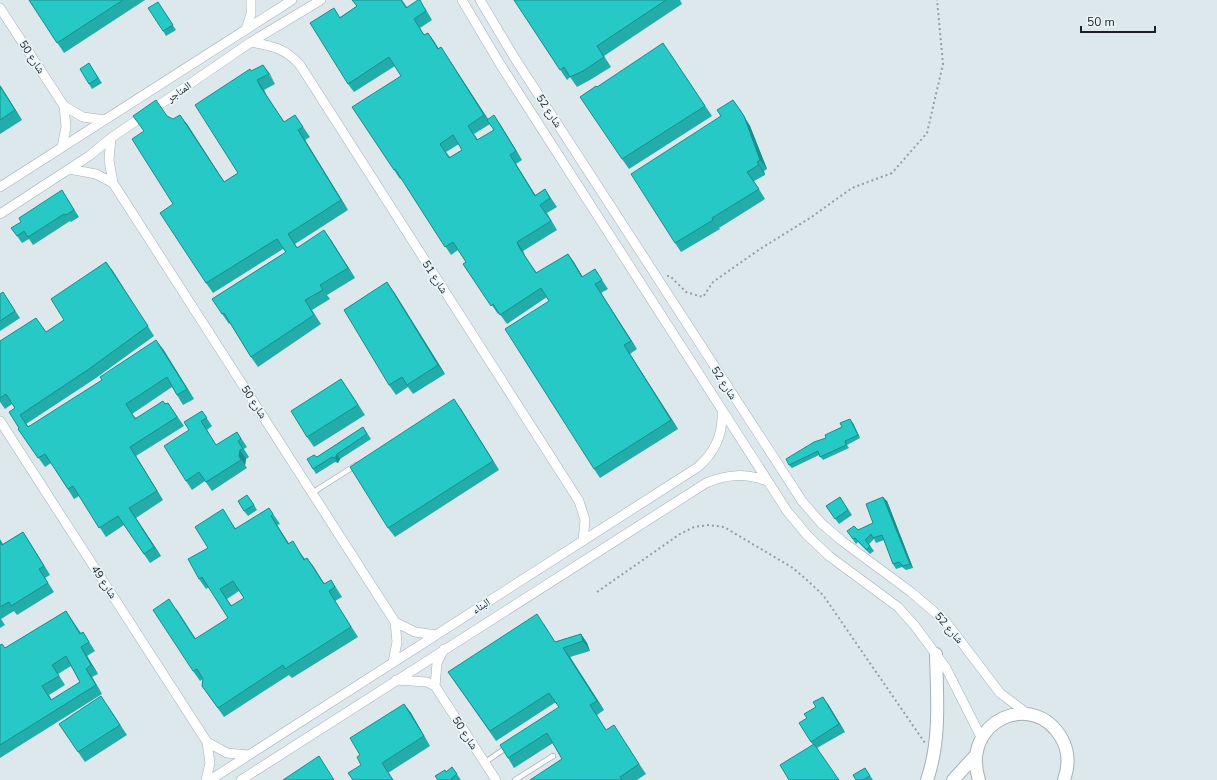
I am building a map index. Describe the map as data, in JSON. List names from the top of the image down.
{
  "streets": {
    "street": [
      "شارع 50",
      "المناجر",
      "شارع 52",
      "شارع 51",
      "شارع 49",
      "البناء"
    ]
  },
  "crossings": [
    ["شارع 50", "المناجر"],
    ["شارع 50", "البناء"],
    ["المناجر", "شارع 51"],
    ["شارع 52", "البناء"],
    ["شارع 51", "البناء"],
    ["شارع 49", "البناء"]
  ],
  "scale_bar": "50 m"
}
